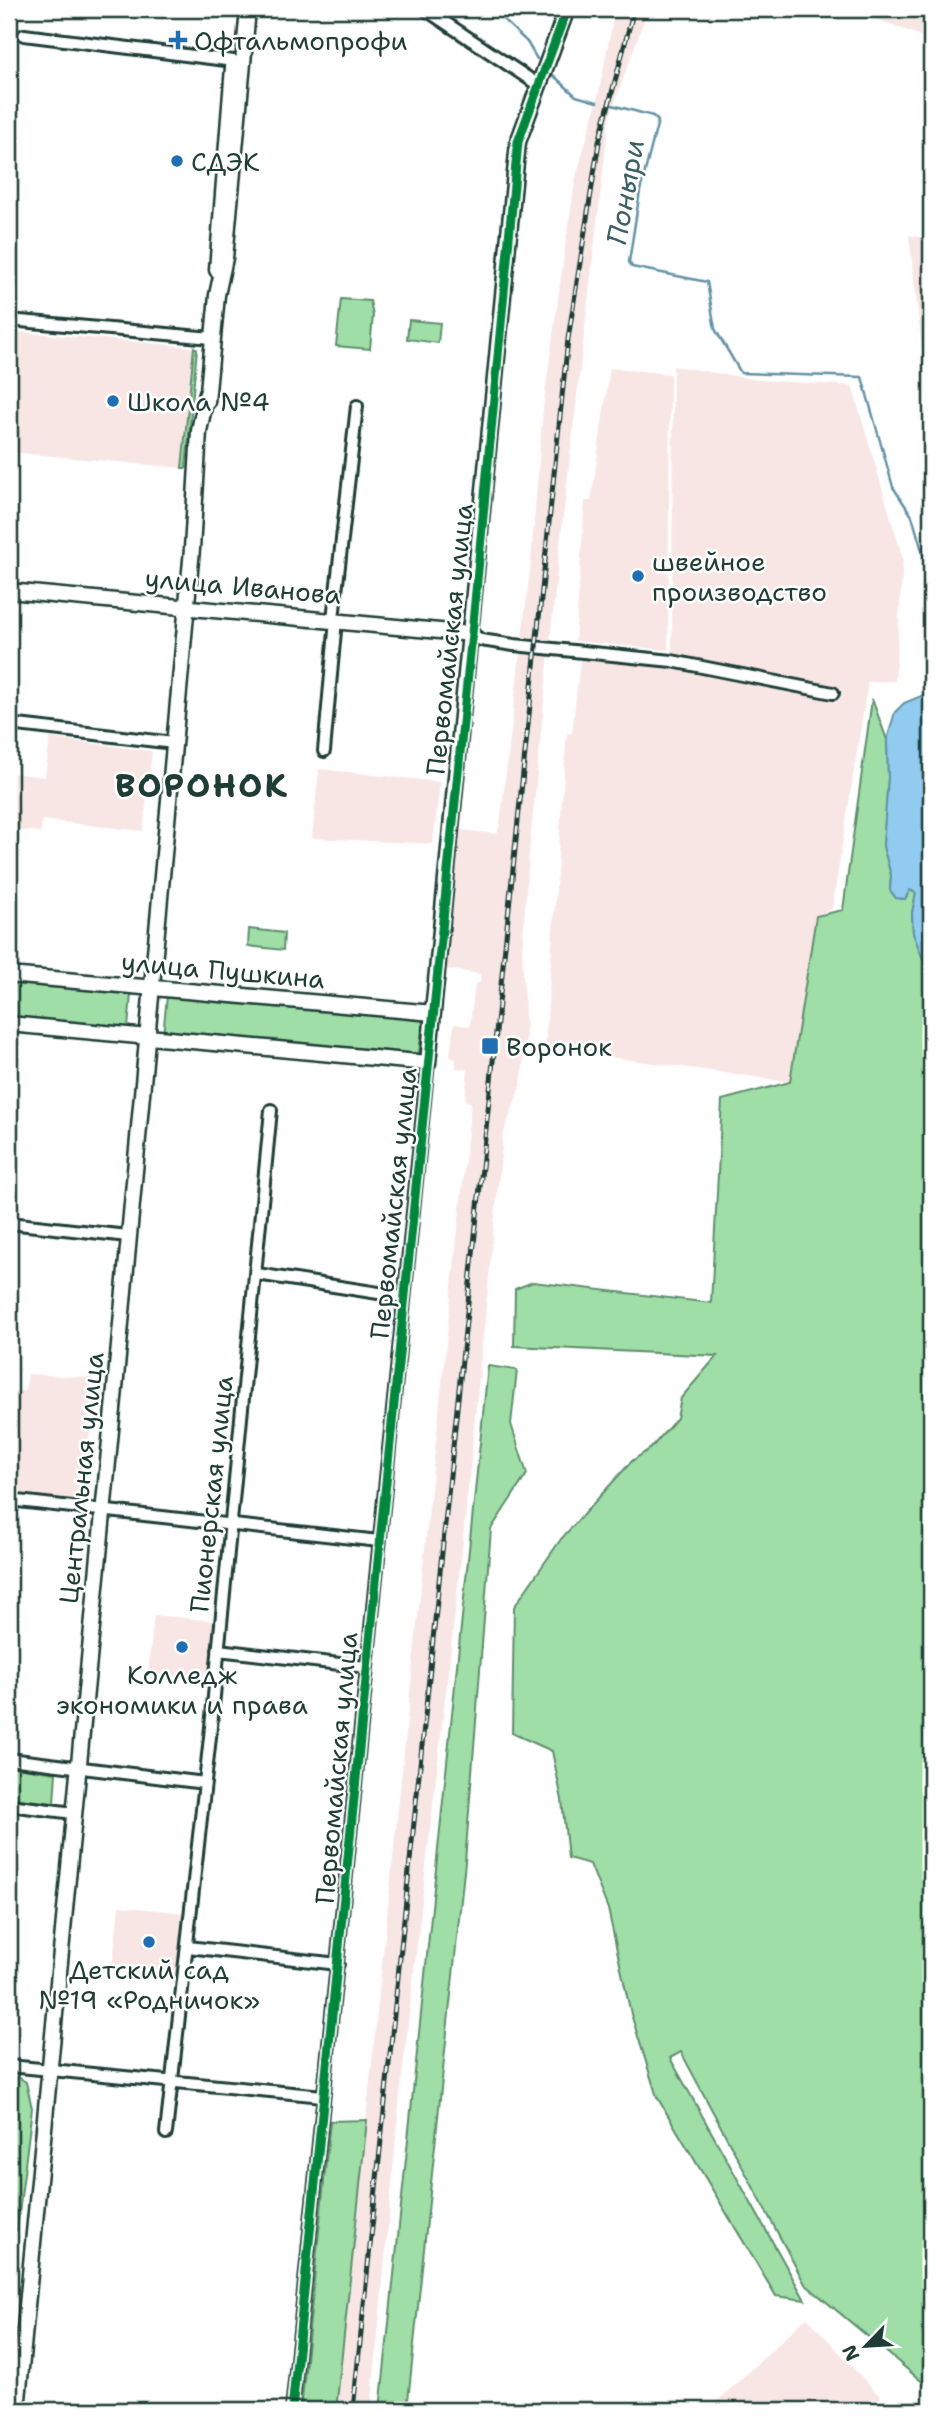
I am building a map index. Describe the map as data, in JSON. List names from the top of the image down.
{
  "streets": {
    "main road": [
      "улица Иванова",
      "Первомайская улица",
      "улица Пушкина",
      "Центральная улица"
    ],
    "street": ["Пионерская улица"]
  },
  "crossings": [
    ["улица Иванова", "Первомайская улица"],
    ["улица Иванова", "Центральная улица"],
    ["Первомайская улица", "улица Пушкина"],
    ["улица Пушкина", "Центральная улица"]
  ],
  "districts": ["ВОРОНОК"],
  "water": ["Поныри"],
  "places": {
    "health": ["Офтальмопрофи"],
    "other": [
      "СДЭК",
      "Школа №4",
      "швейное производство",
      "Колледж экономики и права",
      "Детский сад №19 «Родничок»"
    ],
    "transit": ["Воронок"]
  },
  "north": "bottom left"
}
